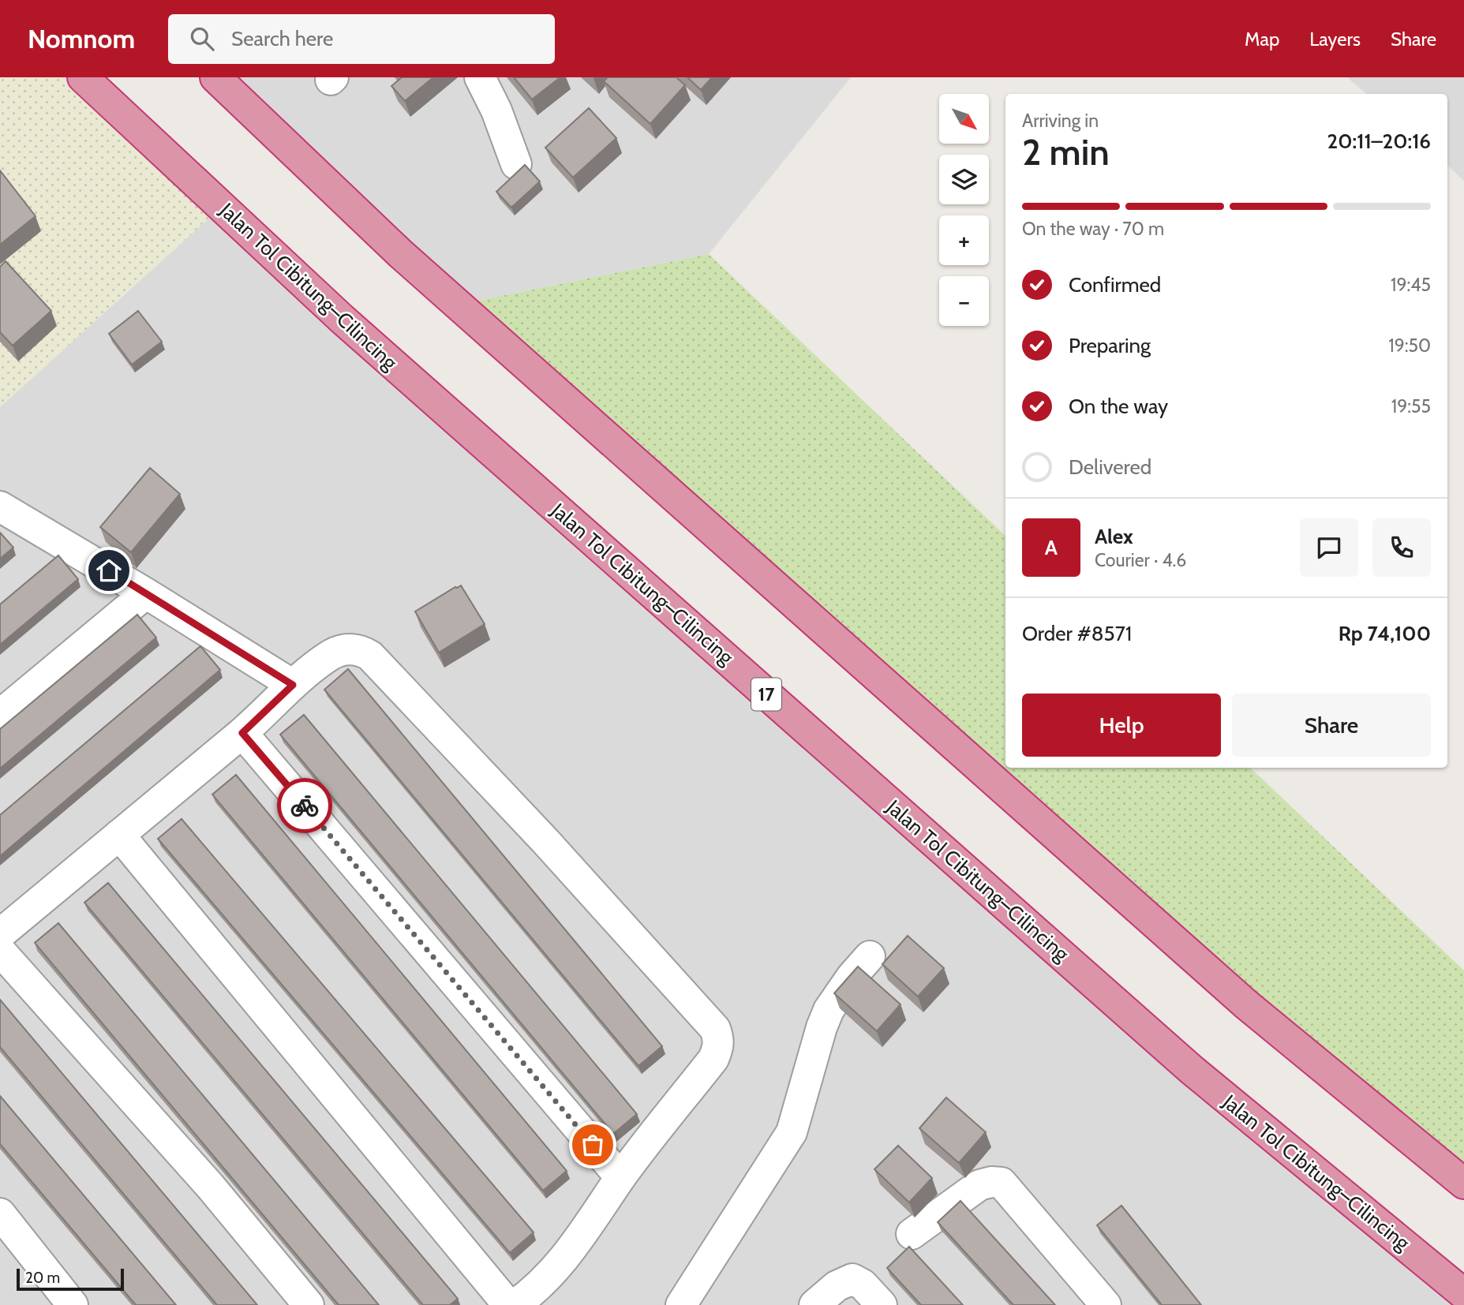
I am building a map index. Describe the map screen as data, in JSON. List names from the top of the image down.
{
  "streets": {
    "highway": ["Jalan Tol Cibitung–Cilincing", "17"]
  },
  "scale_bar": "20 m",
  "north": "bottom right",
  "page": {
    "header": "Nomnom",
    "search": "Search here",
    "nav": ["Map", "Layers", "Share"],
    "map_buttons": ["+", "−"],
    "heading": ["2 min", "Arriving in", "20:11–20:16"],
    "panel": [
      "Alex",
      "Courier · 4.6",
      "Order #8571",
      "Rp 74,100"
    ],
    "bar": "On the way · 70 m",
    "list": [
      ["Confirmed", "19:45"],
      ["Preparing", "19:50"],
      ["On the way", "19:55"],
      "Delivered"
    ],
    "round": "A",
    "buttons": ["Help", "Share"],
    "scale": "20 m"
  }
}
